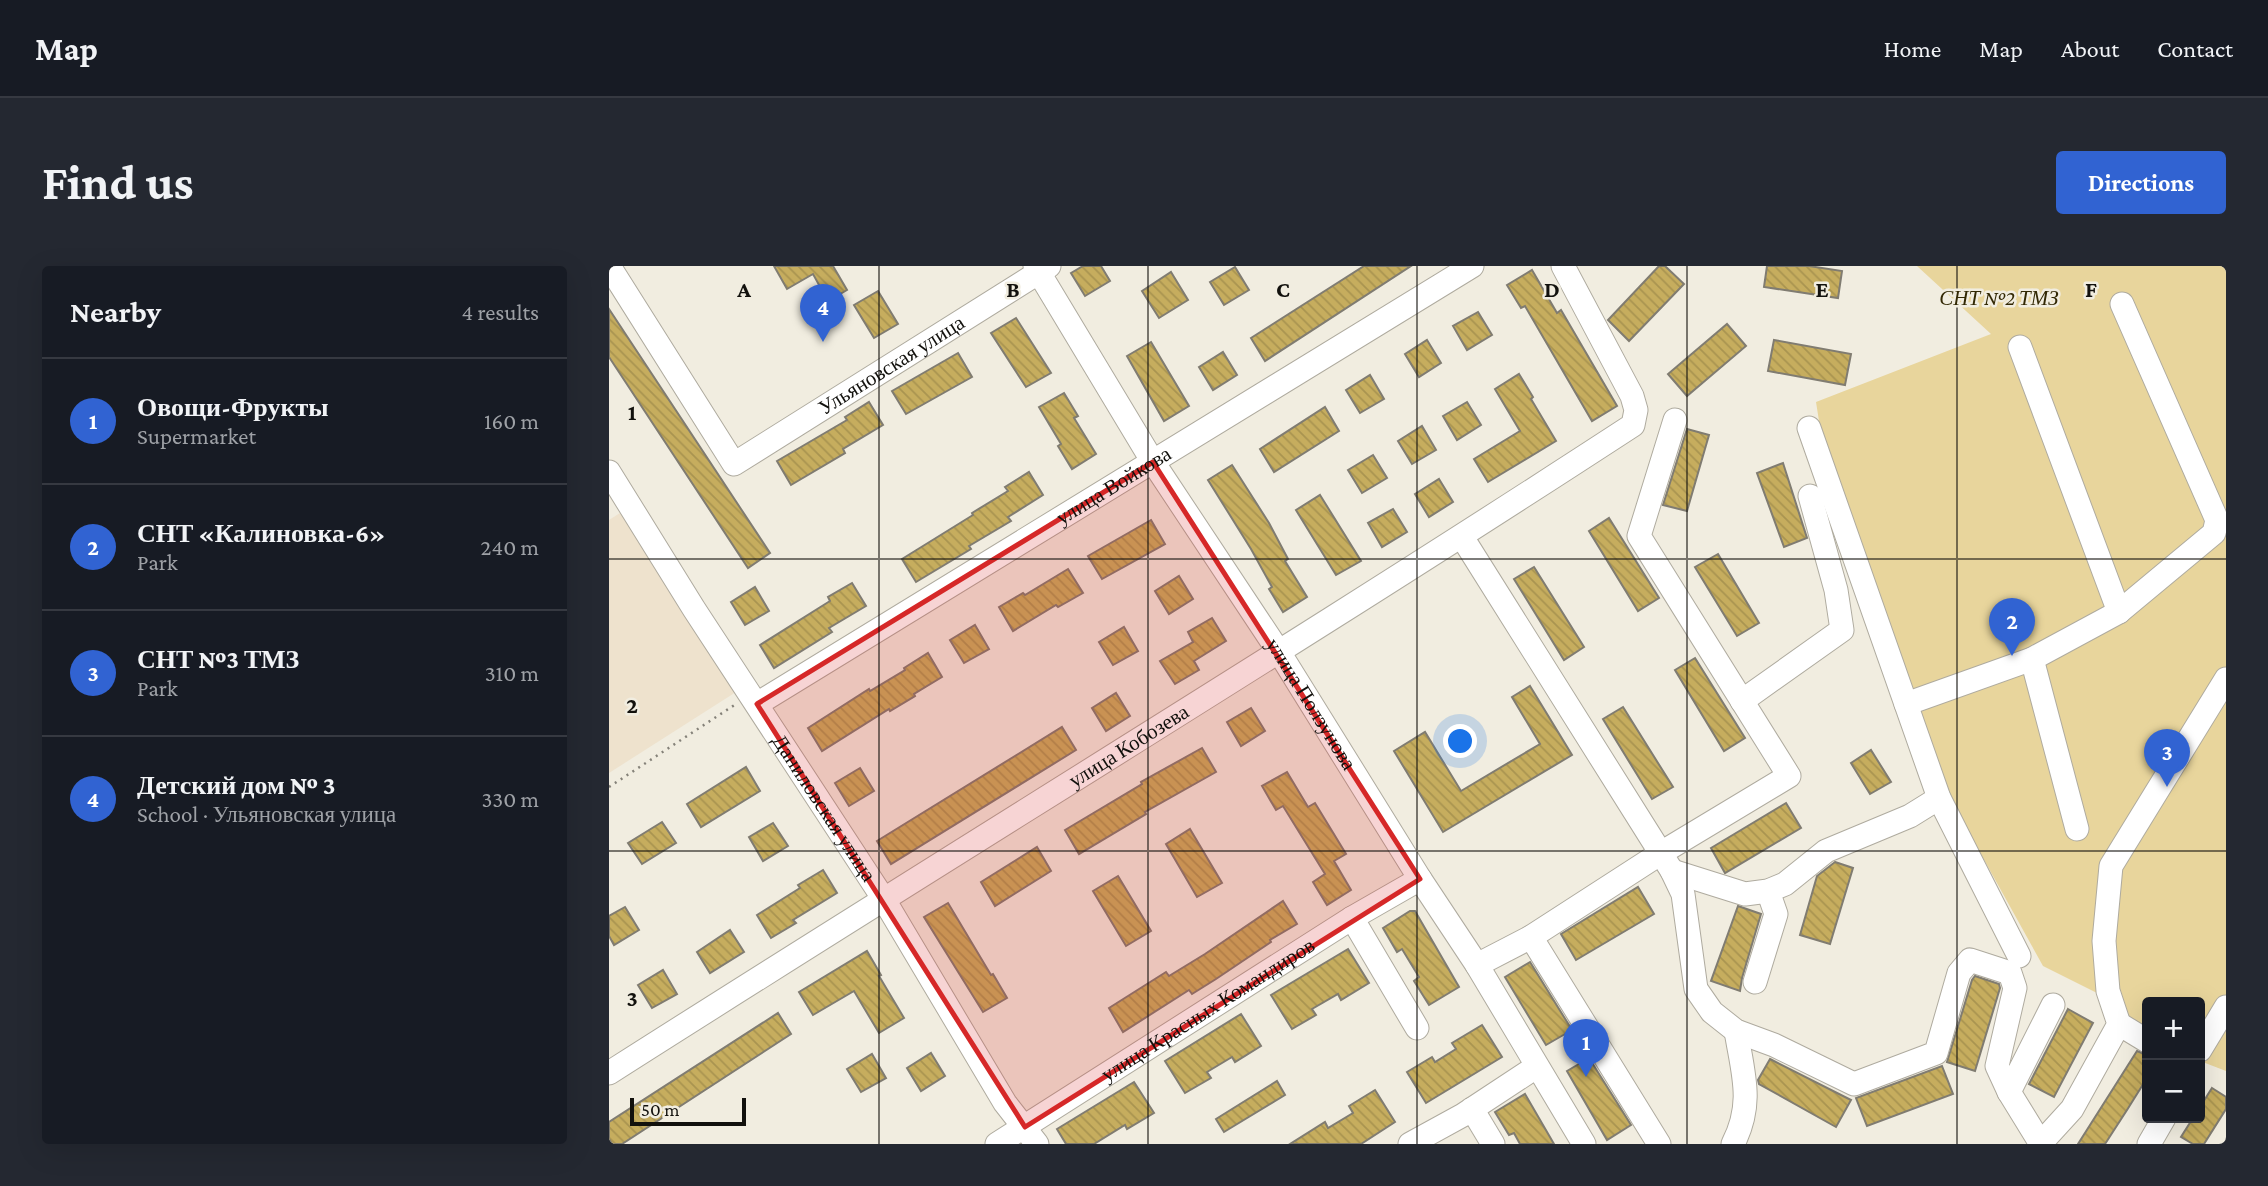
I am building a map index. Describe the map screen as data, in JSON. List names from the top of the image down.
{
  "streets": {
    "street": [
      "Ульяновская улица",
      "улица Войкова",
      "улица Ползунова",
      "улица Кобозева",
      "Даниловская улица",
      "улица Красных Командиров"
    ]
  },
  "crossings": [
    ["Ульяновская улица", "улица Ползунова"],
    ["улица Войкова", "улица Ползунова"],
    ["улица Войкова", "Даниловская улица"],
    ["улица Ползунова", "улица Кобозева"],
    ["улица Ползунова", "улица Красных Командиров"],
    ["улица Кобозева", "Даниловская улица"],
    ["Даниловская улица", "улица Красных Командиров"]
  ],
  "parks": ["СНТ №2 ТМЗ"],
  "scale_bar": "50 m",
  "page": {
    "header": "Map",
    "nav": [
      "Home",
      "Map",
      "About",
      "Contact"
    ],
    "buttons": "Directions",
    "title": "Find us",
    "heading": ["Nearby", "4 results"],
    "pins": [
      "4",
      "2",
      "3",
      "1"
    ],
    "list": [
      {
        "mark": "1",
        "name": "Овощи-Фрукты",
        "note": "Supermarket",
        "value": "160 m"
      },
      {
        "mark": "2",
        "name": "СНТ «Калиновка-6»",
        "note": "Park",
        "value": "240 m"
      },
      {
        "mark": "3",
        "name": "СНТ №3 ТМЗ",
        "note": "Park",
        "value": "310 m"
      },
      {
        "mark": "4",
        "name": "Детский дом № 3",
        "note": "School · Ульяновская улица",
        "value": "330 m"
      }
    ],
    "map_buttons": ["+", "−"],
    "scale": "50 m"
  },
  "grid": {
    "columns": [
      "A",
      "B",
      "C",
      "D",
      "E",
      "F"
    ],
    "rows": ["1", "2", "3"]
  }
}
